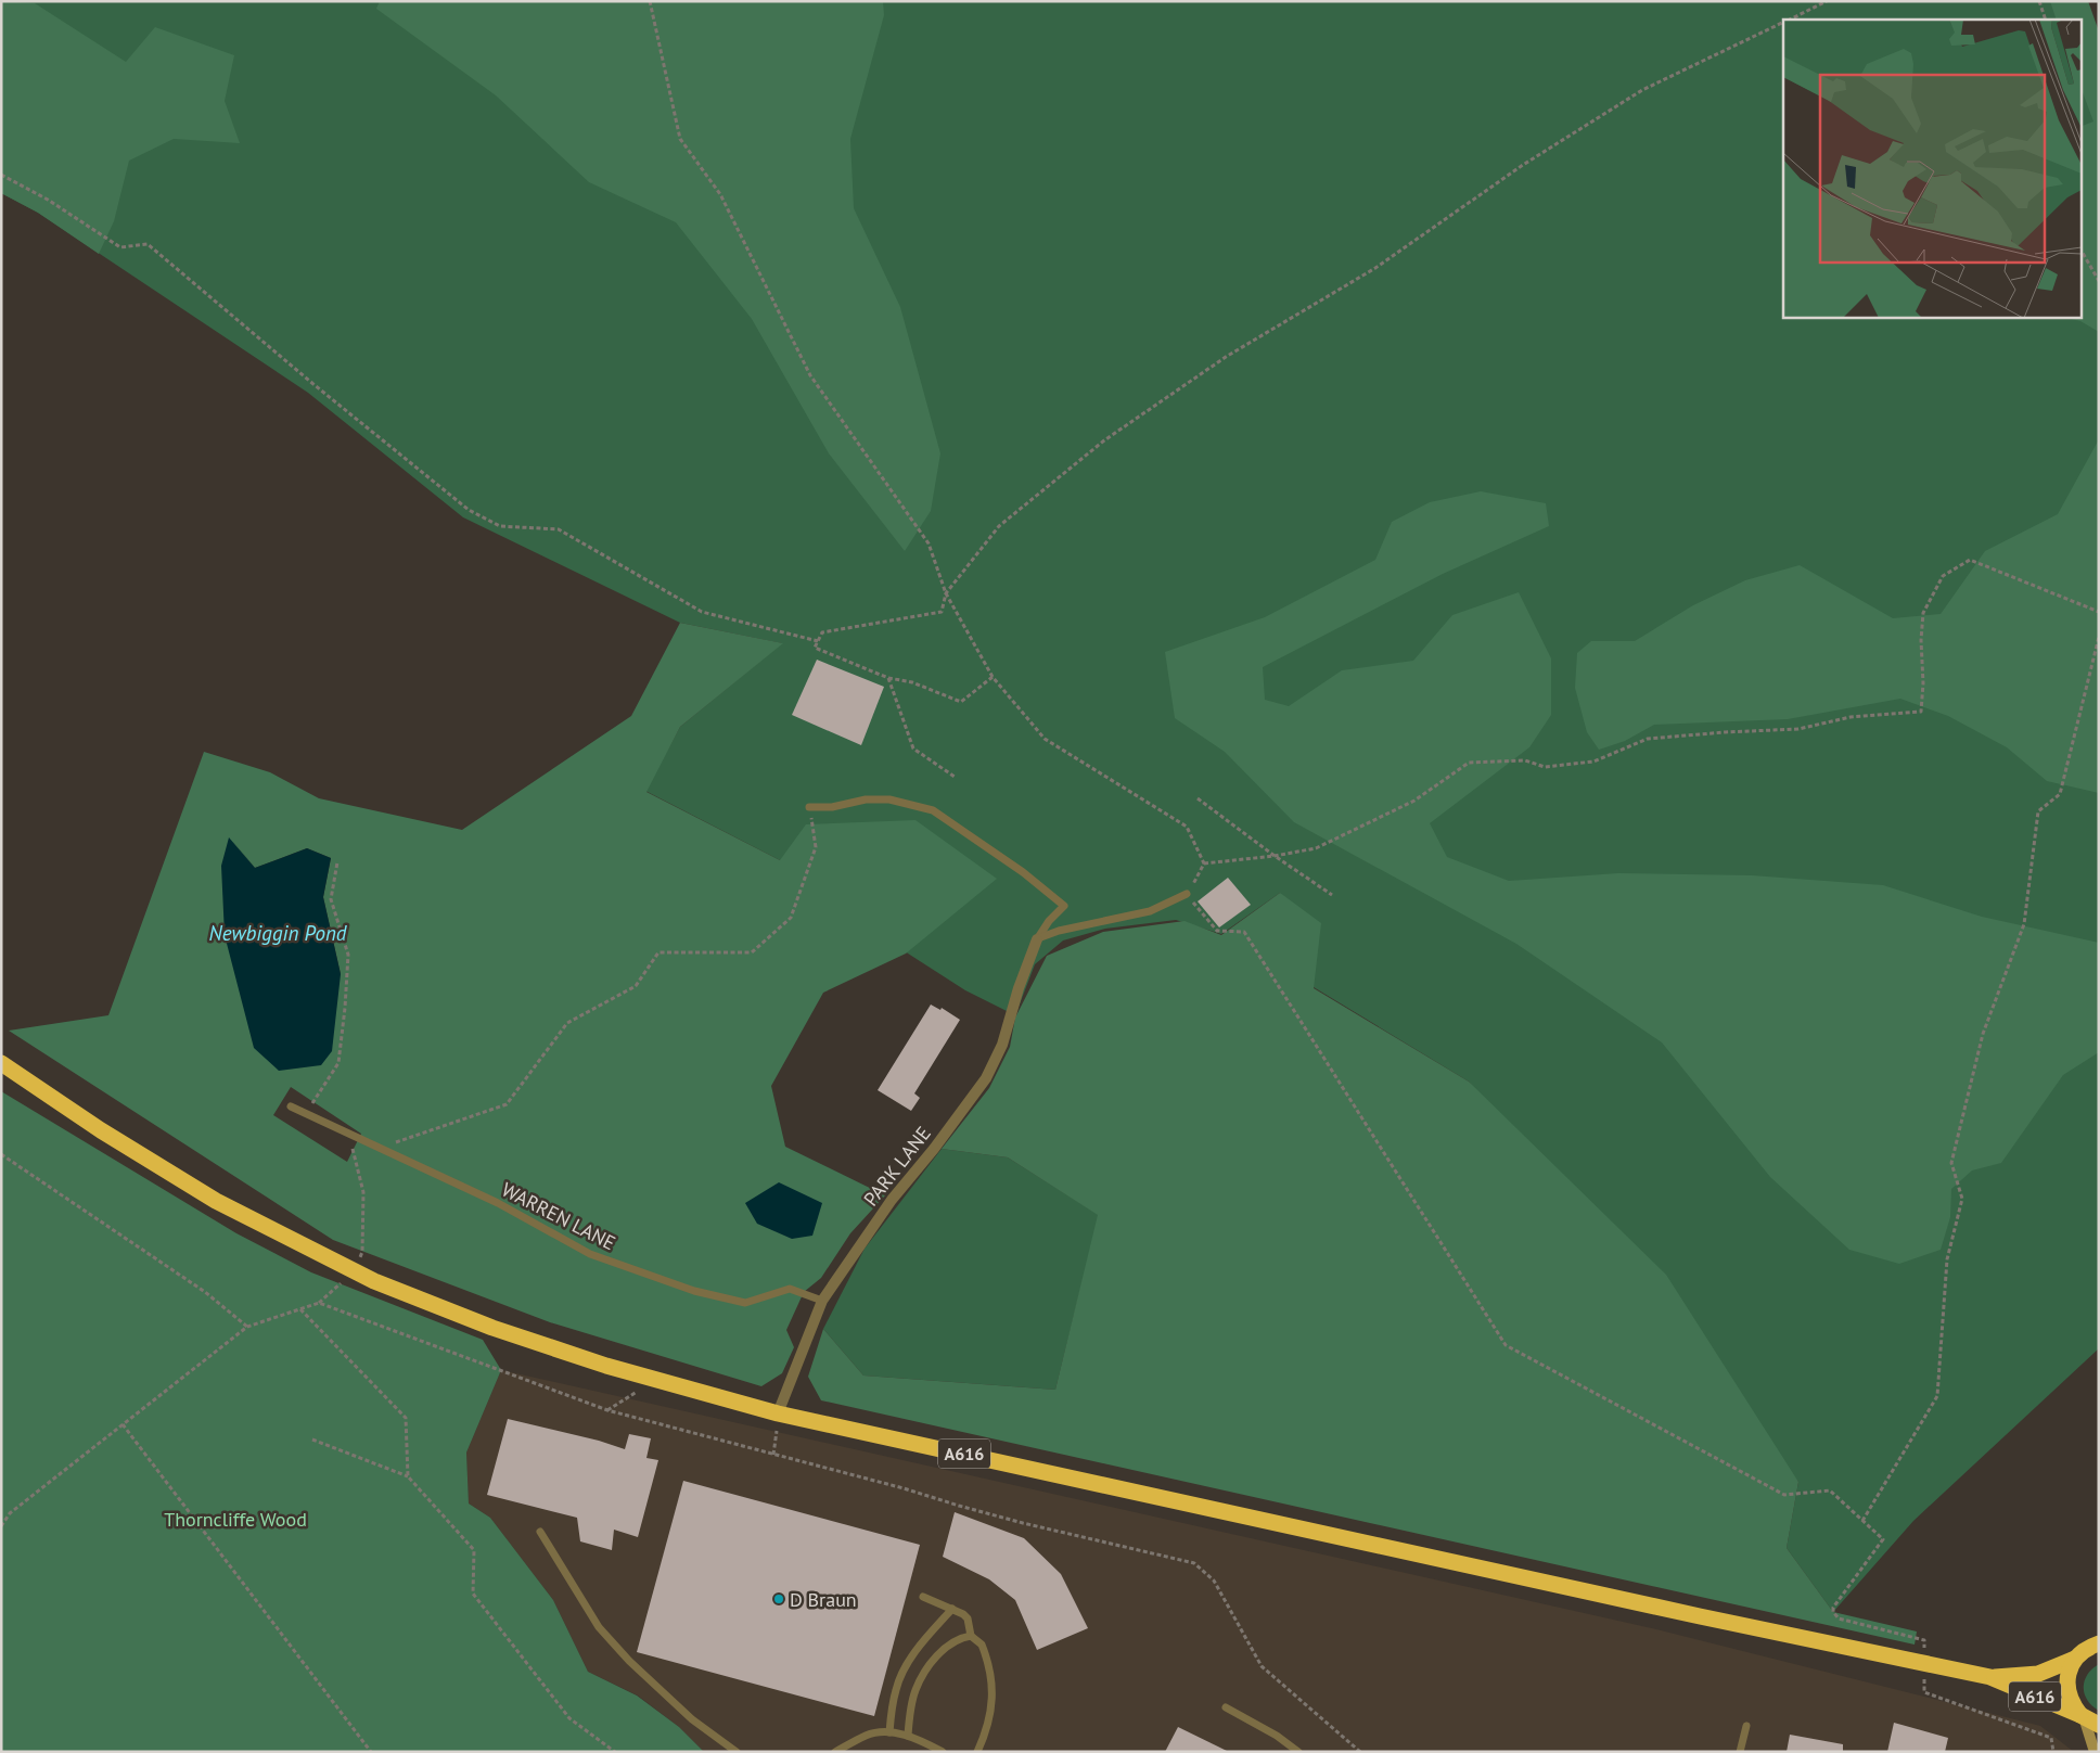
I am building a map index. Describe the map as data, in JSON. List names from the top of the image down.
{
  "streets": {
    "highway": ["A616"],
    "street": ["PARK LANE"],
    "lane": ["WARREN LANE"]
  },
  "crossings": [
    ["PARK LANE", "WARREN LANE"],
    ["PARK LANE", "A616"]
  ],
  "water": ["Newbiggin Pond"],
  "parks": ["Thorncliffe Wood"],
  "places": ["D Braun"]
}
